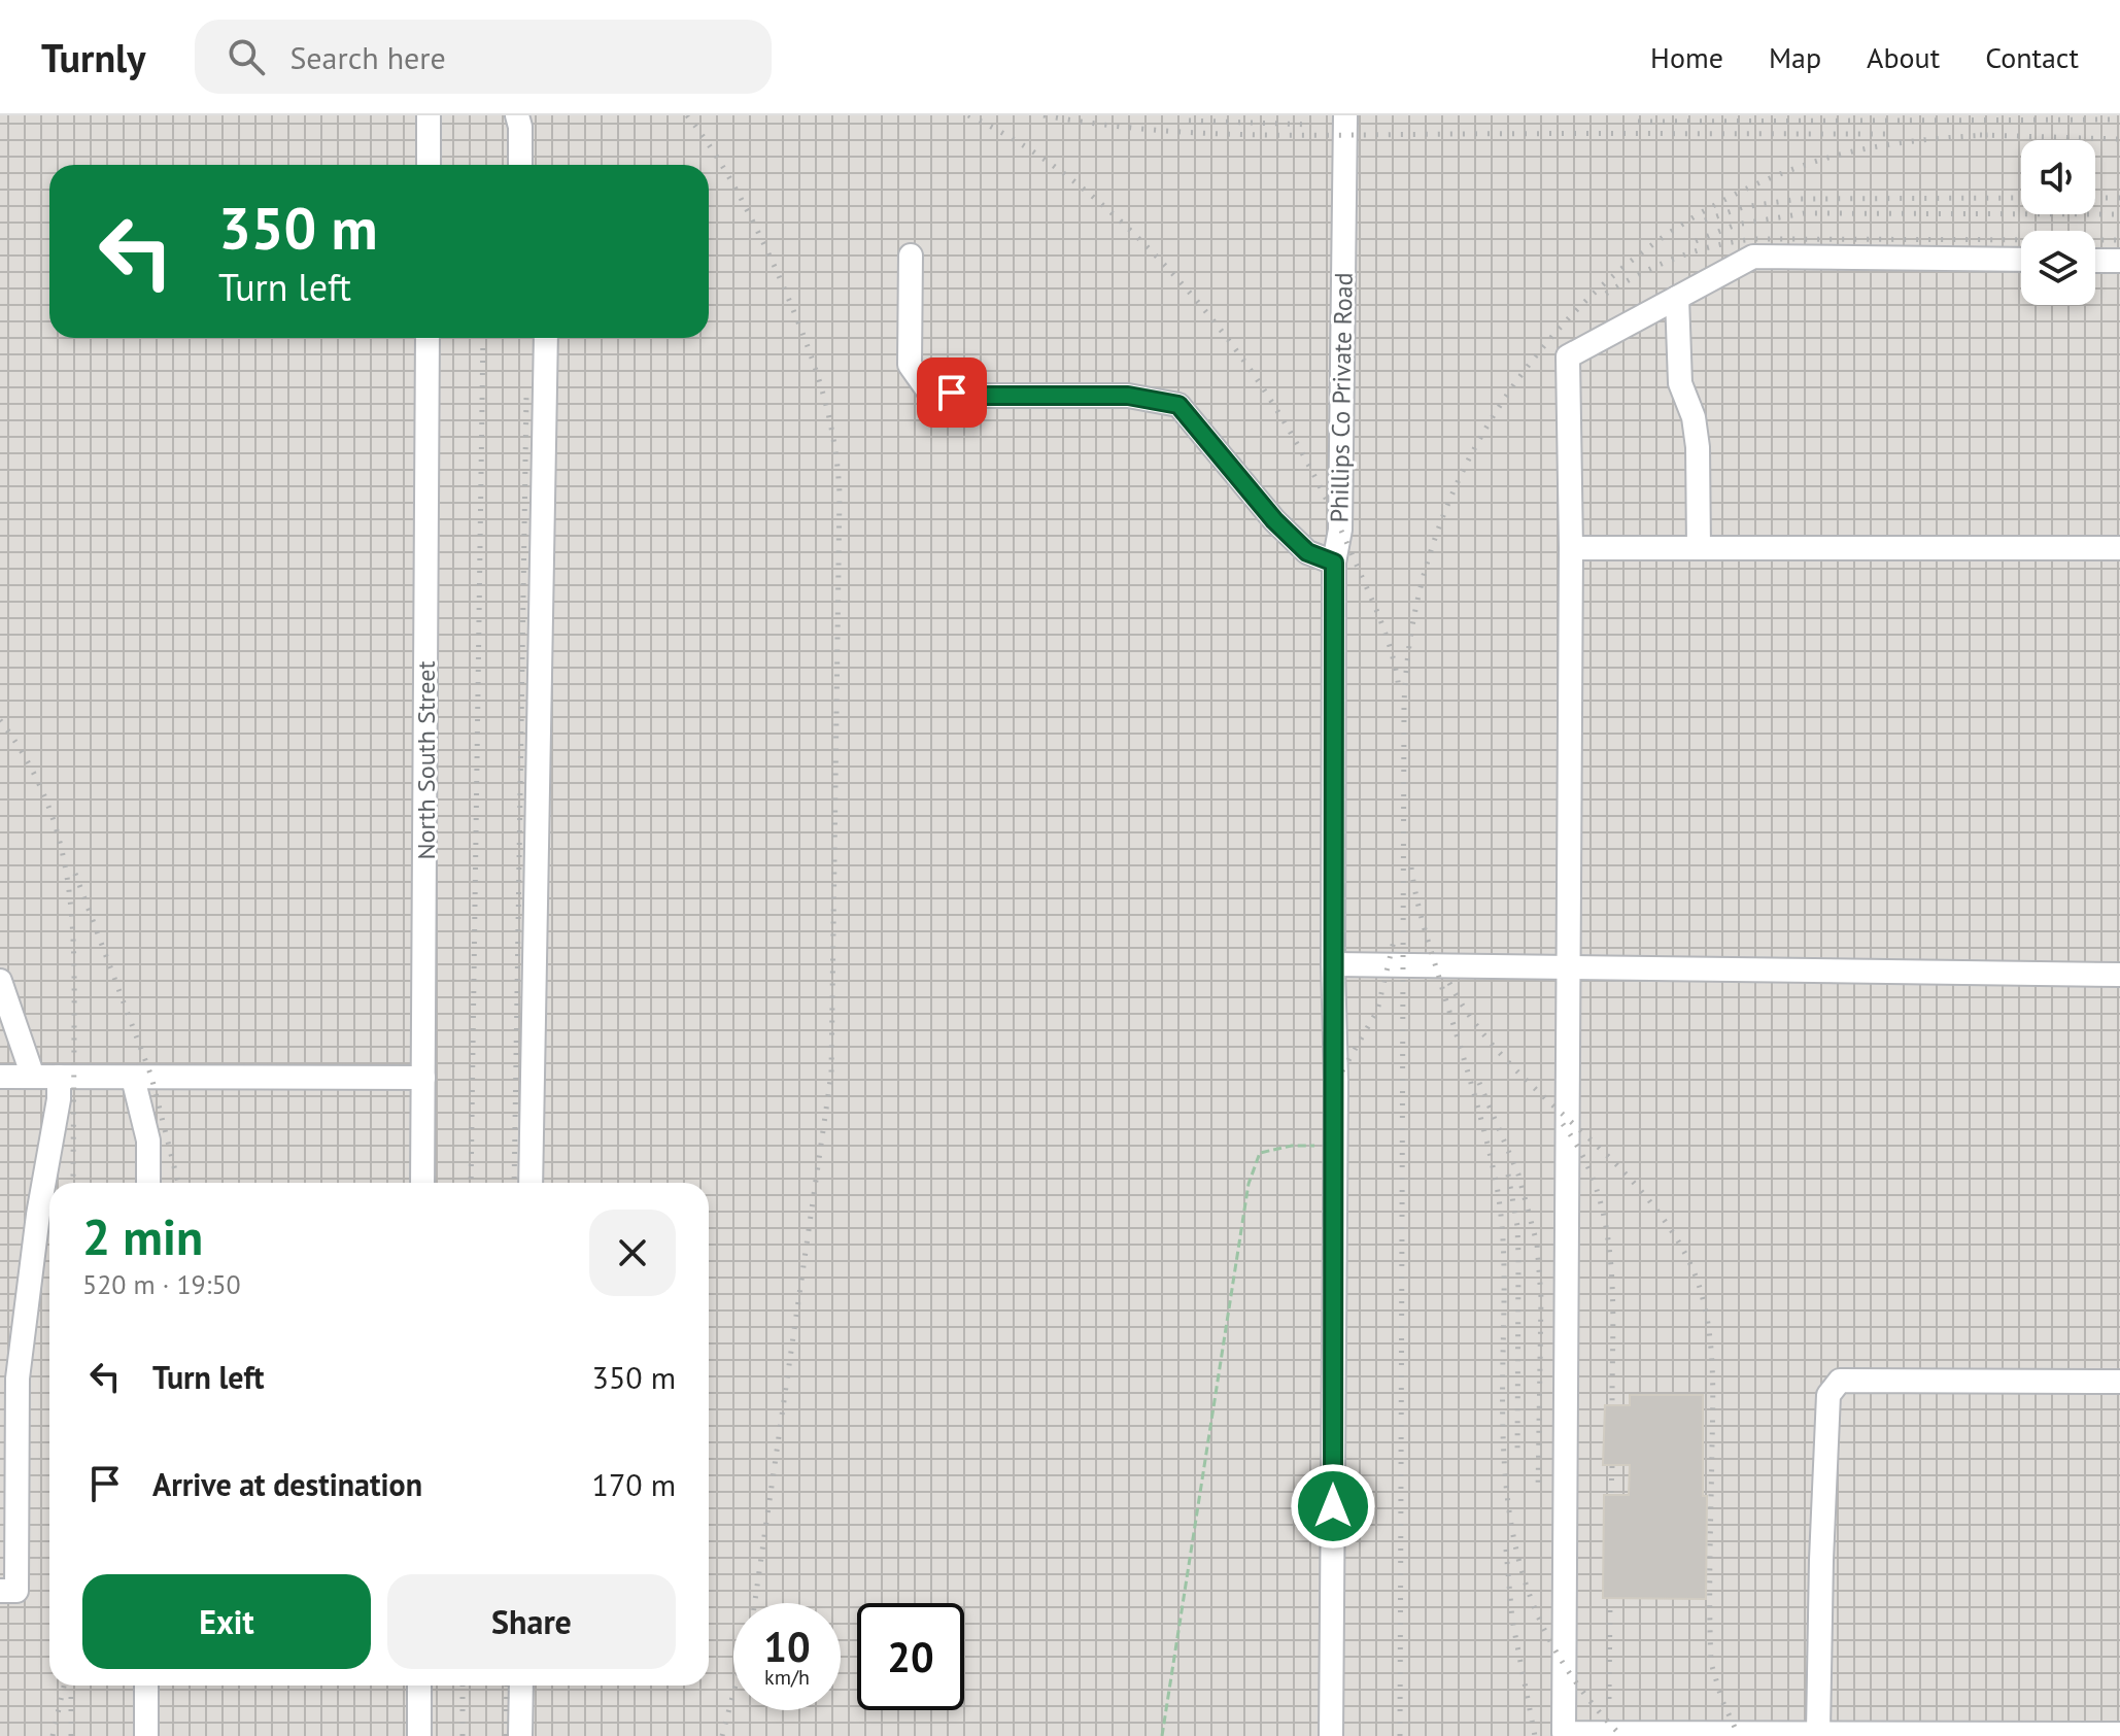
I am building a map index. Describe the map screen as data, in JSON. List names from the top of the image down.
{
  "streets": {
    "lane": ["Phillips Co Private Road", "North South Street"]
  },
  "page": {
    "header": "Turnly",
    "search": "Search here",
    "nav": [
      "Home",
      "Map",
      "About",
      "Contact"
    ],
    "turn": ["350 m", "Turn left"],
    "heading": ["2 min", "520 m · 19:50"],
    "list": [
      {
        "name": "Turn left",
        "value": "350 m"
      },
      {
        "name": "Arrive at destination",
        "value": "170 m"
      }
    ],
    "buttons": ["Exit", "Share"],
    "speed": "10 km/h",
    "limit": "20"
  }
}
